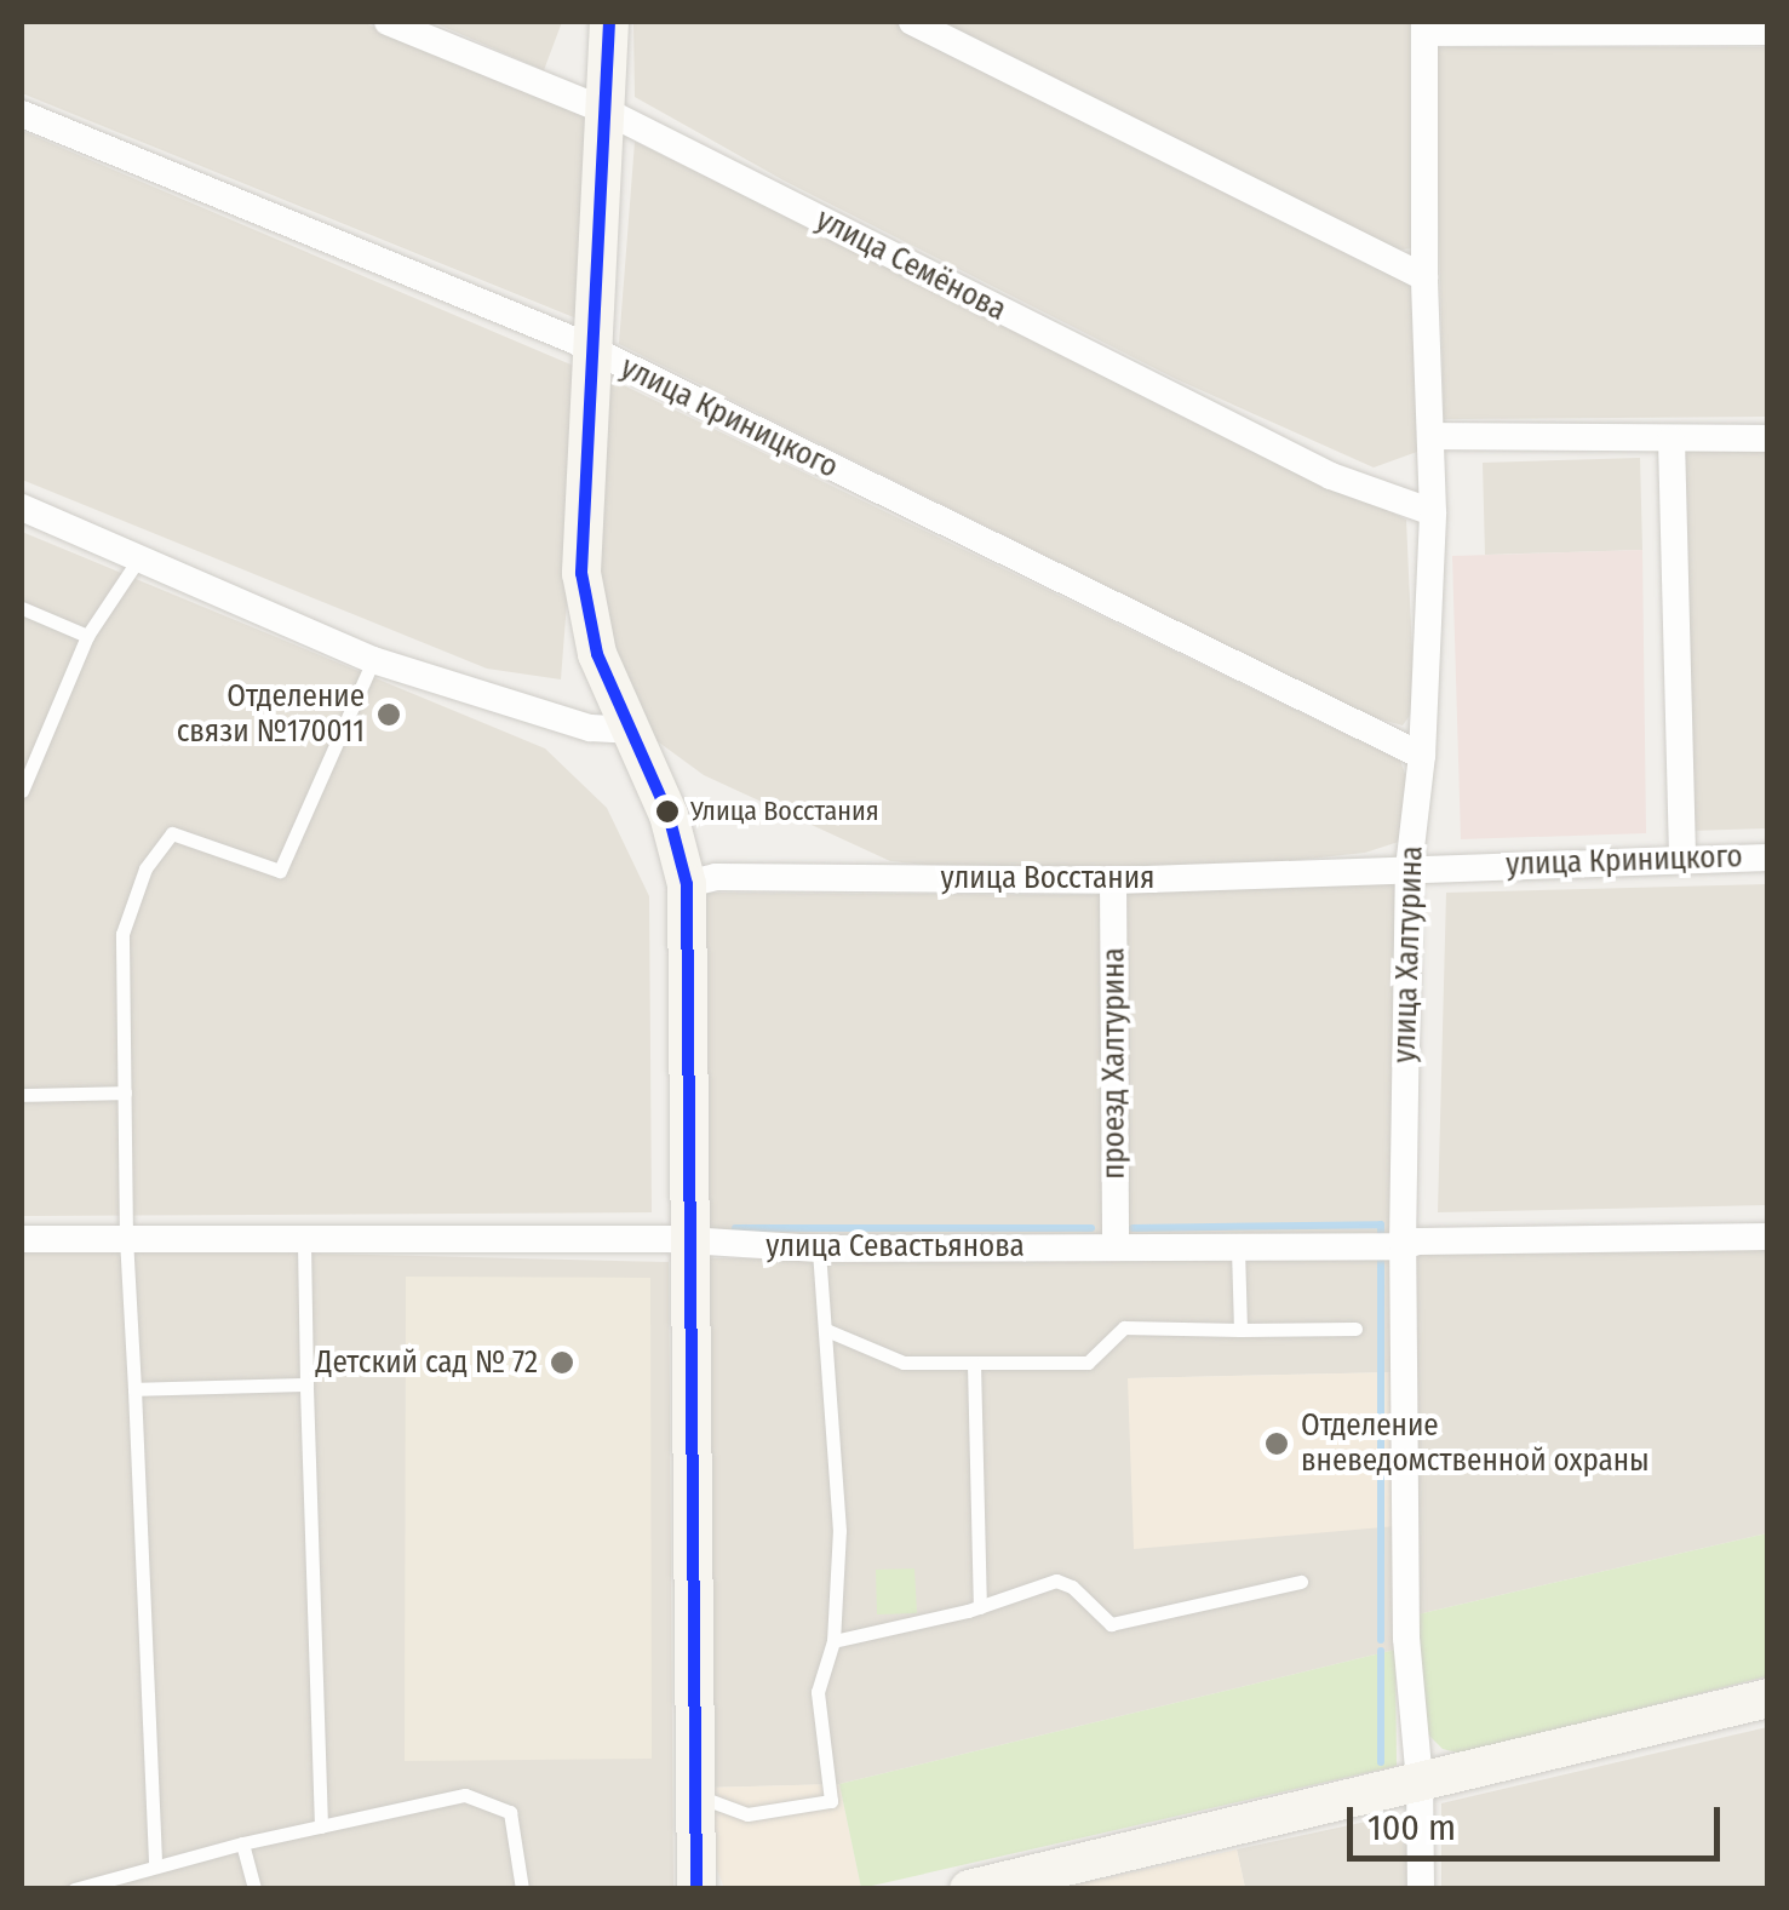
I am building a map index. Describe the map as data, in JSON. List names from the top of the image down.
{
  "streets": {
    "street": [
      "улица Семёнова",
      "улица Криницкого",
      "улица Восстания",
      "улица Халтурина",
      "проезд Халтурина",
      "улица Севастьянова"
    ]
  },
  "crossings": [
    ["улица Семёнова", "улица Халтурина"],
    ["улица Криницкого", "улица Восстания"],
    ["улица Криницкого", "улица Халтурина"],
    ["улица Восстания", "улица Халтурина"],
    ["улица Восстания", "проезд Халтурина"],
    ["улица Халтурина", "улица Севастьянова"],
    ["проезд Халтурина", "улица Севастьянова"]
  ],
  "places": [
    "Отделение связи №170011",
    "Улица Восстания",
    "Детский сад № 72",
    "Отделение вневедомственной охраны"
  ],
  "scale_bar": "100 m"
}
